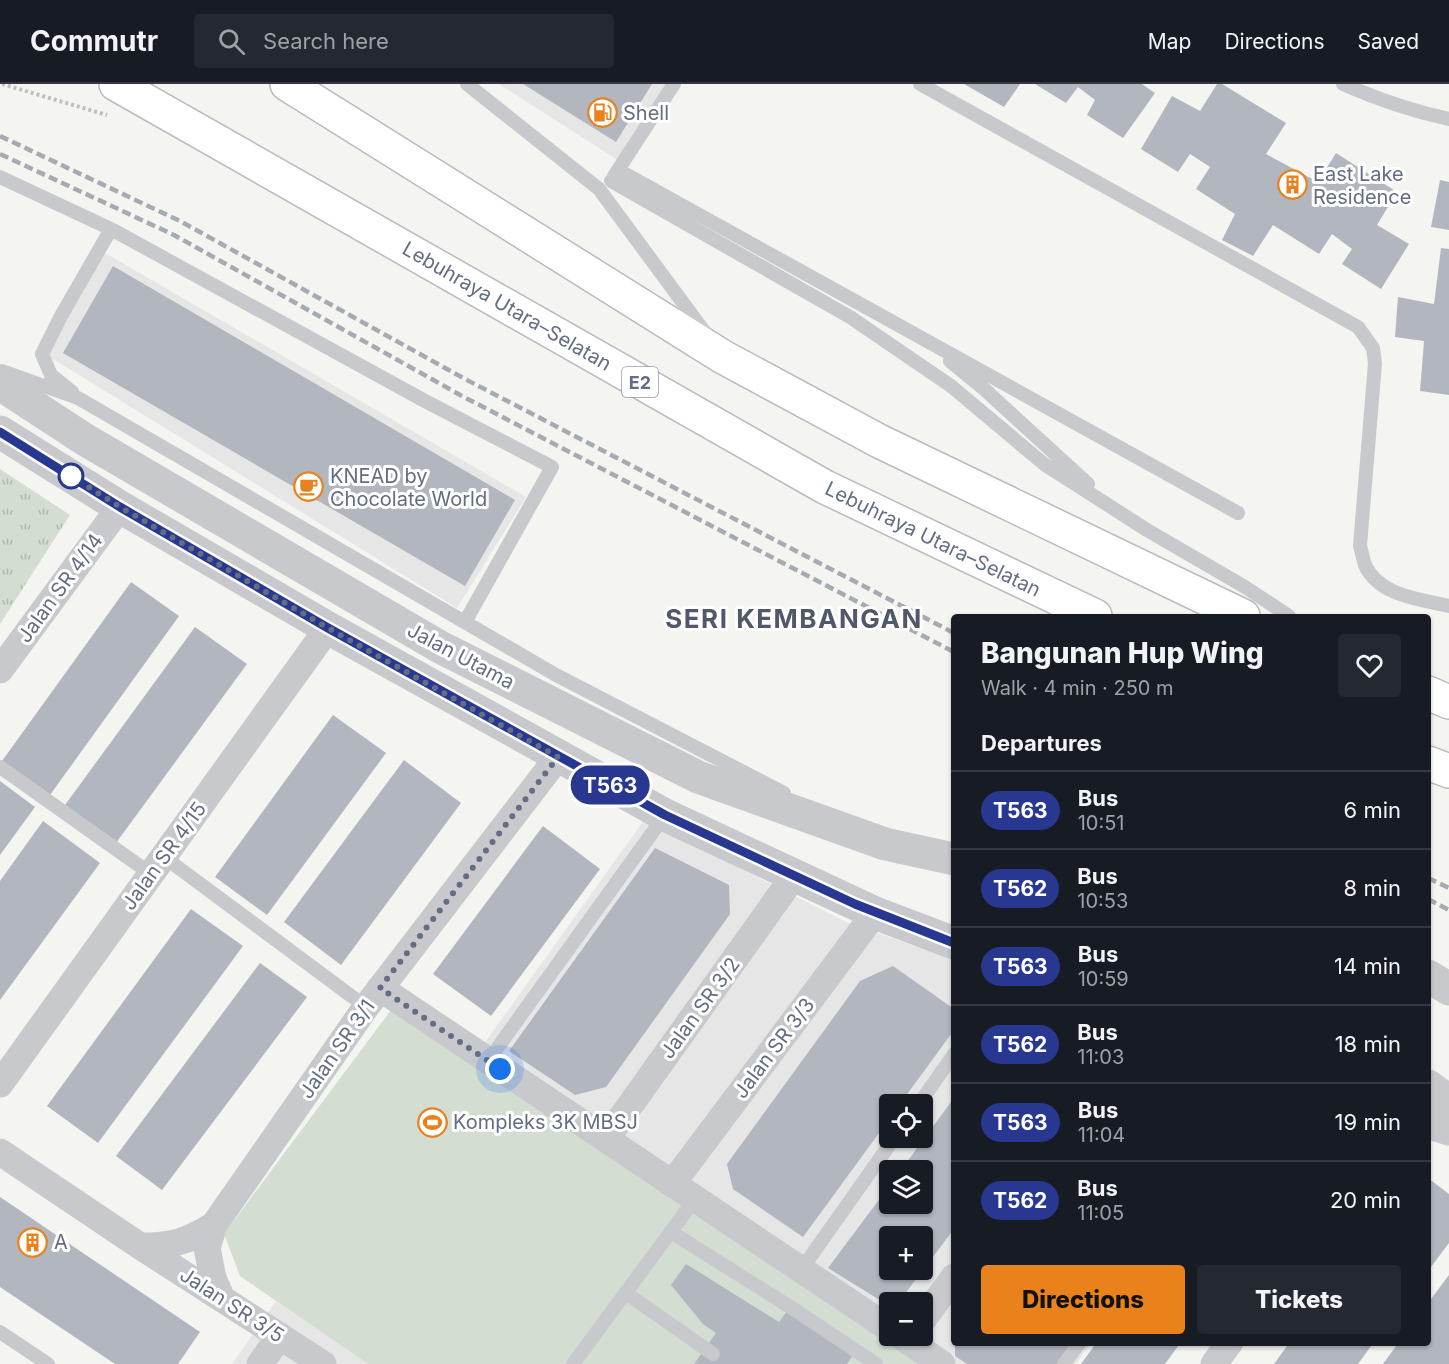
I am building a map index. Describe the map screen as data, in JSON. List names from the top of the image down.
{
  "streets": {
    "highway": ["Lebuhraya Utara–Selatan", "E2"],
    "street": [
      "Jalan SR 4/14",
      "Jalan Utama",
      "Jalan SR 4/15",
      "Jalan SR 3/2",
      "Jalan SR 3/3",
      "Jalan SR 3/1",
      "Jalan SR 3/5"
    ]
  },
  "crossings": [
    ["Jalan SR 4/14", "Jalan Utama"],
    ["Jalan Utama", "Jalan SR 4/15"],
    ["Jalan Utama", "Jalan SR 3/2"],
    ["Jalan Utama", "Jalan SR 3/3"],
    ["Jalan Utama", "Jalan SR 3/1"],
    ["Jalan SR 3/1", "Jalan SR 3/5"]
  ],
  "districts": ["SERI KEMBANGAN"],
  "places": {
    "fuel station": ["Shell"],
    "building": ["East Lake Residence", "A"],
    "cafe": ["KNEAD by Chocolate World"],
    "sports": ["Kompleks 3K MBSJ"]
  },
  "lines": ["bus line T563"],
  "page": {
    "header": "Commutr",
    "search": "Search here",
    "nav": ["Map", "Directions", "Saved"],
    "on_map": "T563",
    "heading": [
      ["Bangunan Hup Wing", "Walk · 4 min · 250 m"],
      "Departures"
    ],
    "list": [
      {
        "mark": "T563",
        "name": "Bus",
        "note": "10:51",
        "value": "6 min"
      },
      {
        "mark": "T562",
        "name": "Bus",
        "note": "10:53",
        "value": "8 min"
      },
      {
        "mark": "T563",
        "name": "Bus",
        "note": "10:59",
        "value": "14 min"
      },
      {
        "mark": "T562",
        "name": "Bus",
        "note": "11:03",
        "value": "18 min"
      },
      {
        "mark": "T563",
        "name": "Bus",
        "note": "11:04",
        "value": "19 min"
      },
      {
        "mark": "T562",
        "name": "Bus",
        "note": "11:05",
        "value": "20 min"
      }
    ],
    "map_buttons": ["+", "−"],
    "buttons": ["Directions", "Tickets"]
  }
}
